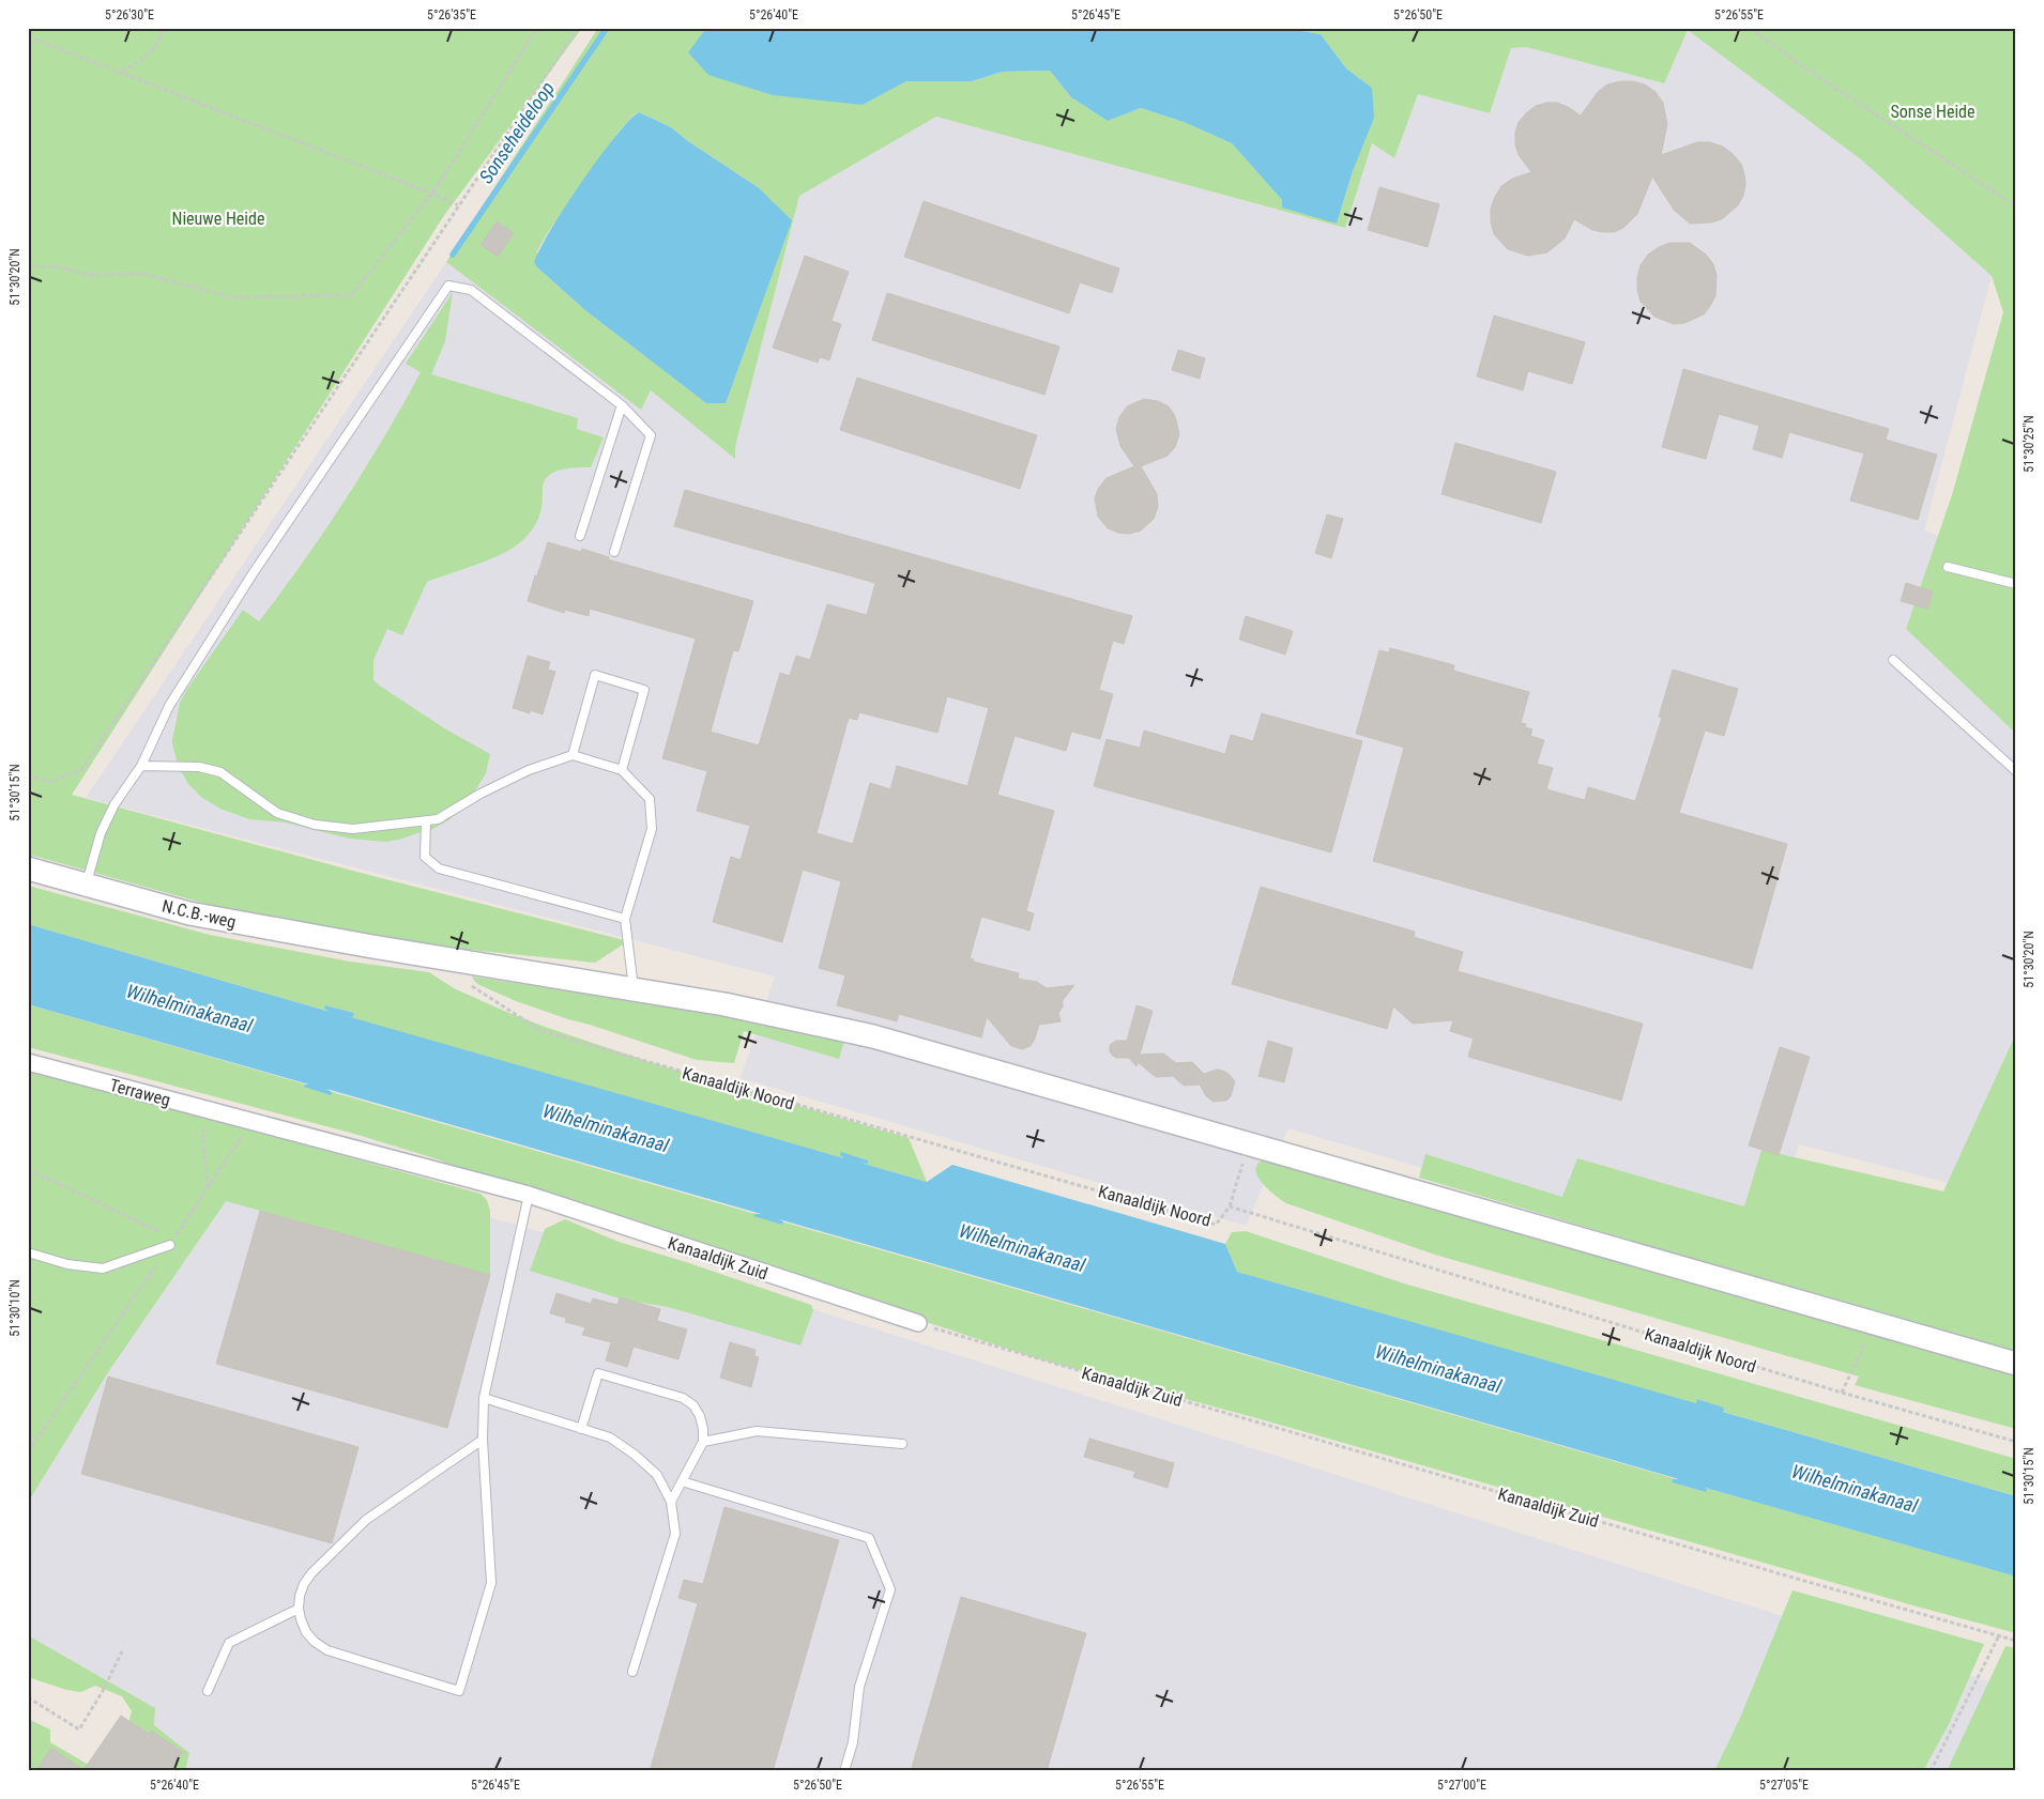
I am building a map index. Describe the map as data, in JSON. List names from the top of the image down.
{
  "streets": {
    "street": ["N.C.B.-weg", "Terraweg", "Kanaaldijk Zuid"],
    "path": ["Kanaaldijk Noord"]
  },
  "crossings": [
    ["Terraweg", "Kanaaldijk Zuid"]
  ],
  "water": ["Sonseheideloop", "Wilhelminakanaal"],
  "parks": ["Sonse Heide", "Nieuwe Heide"],
  "coordinates": [
    "5°26'30\"E",
    "5°26'35\"E",
    "5°26'40\"E",
    "5°26'45\"E",
    "5°26'50\"E",
    "5°26'55\"E",
    "51°30'20\"N",
    "51°30'25\"N",
    "51°30'15\"N",
    "51°30'10\"N",
    "5°27'00\"E",
    "5°27'05\"E"
  ]
}
